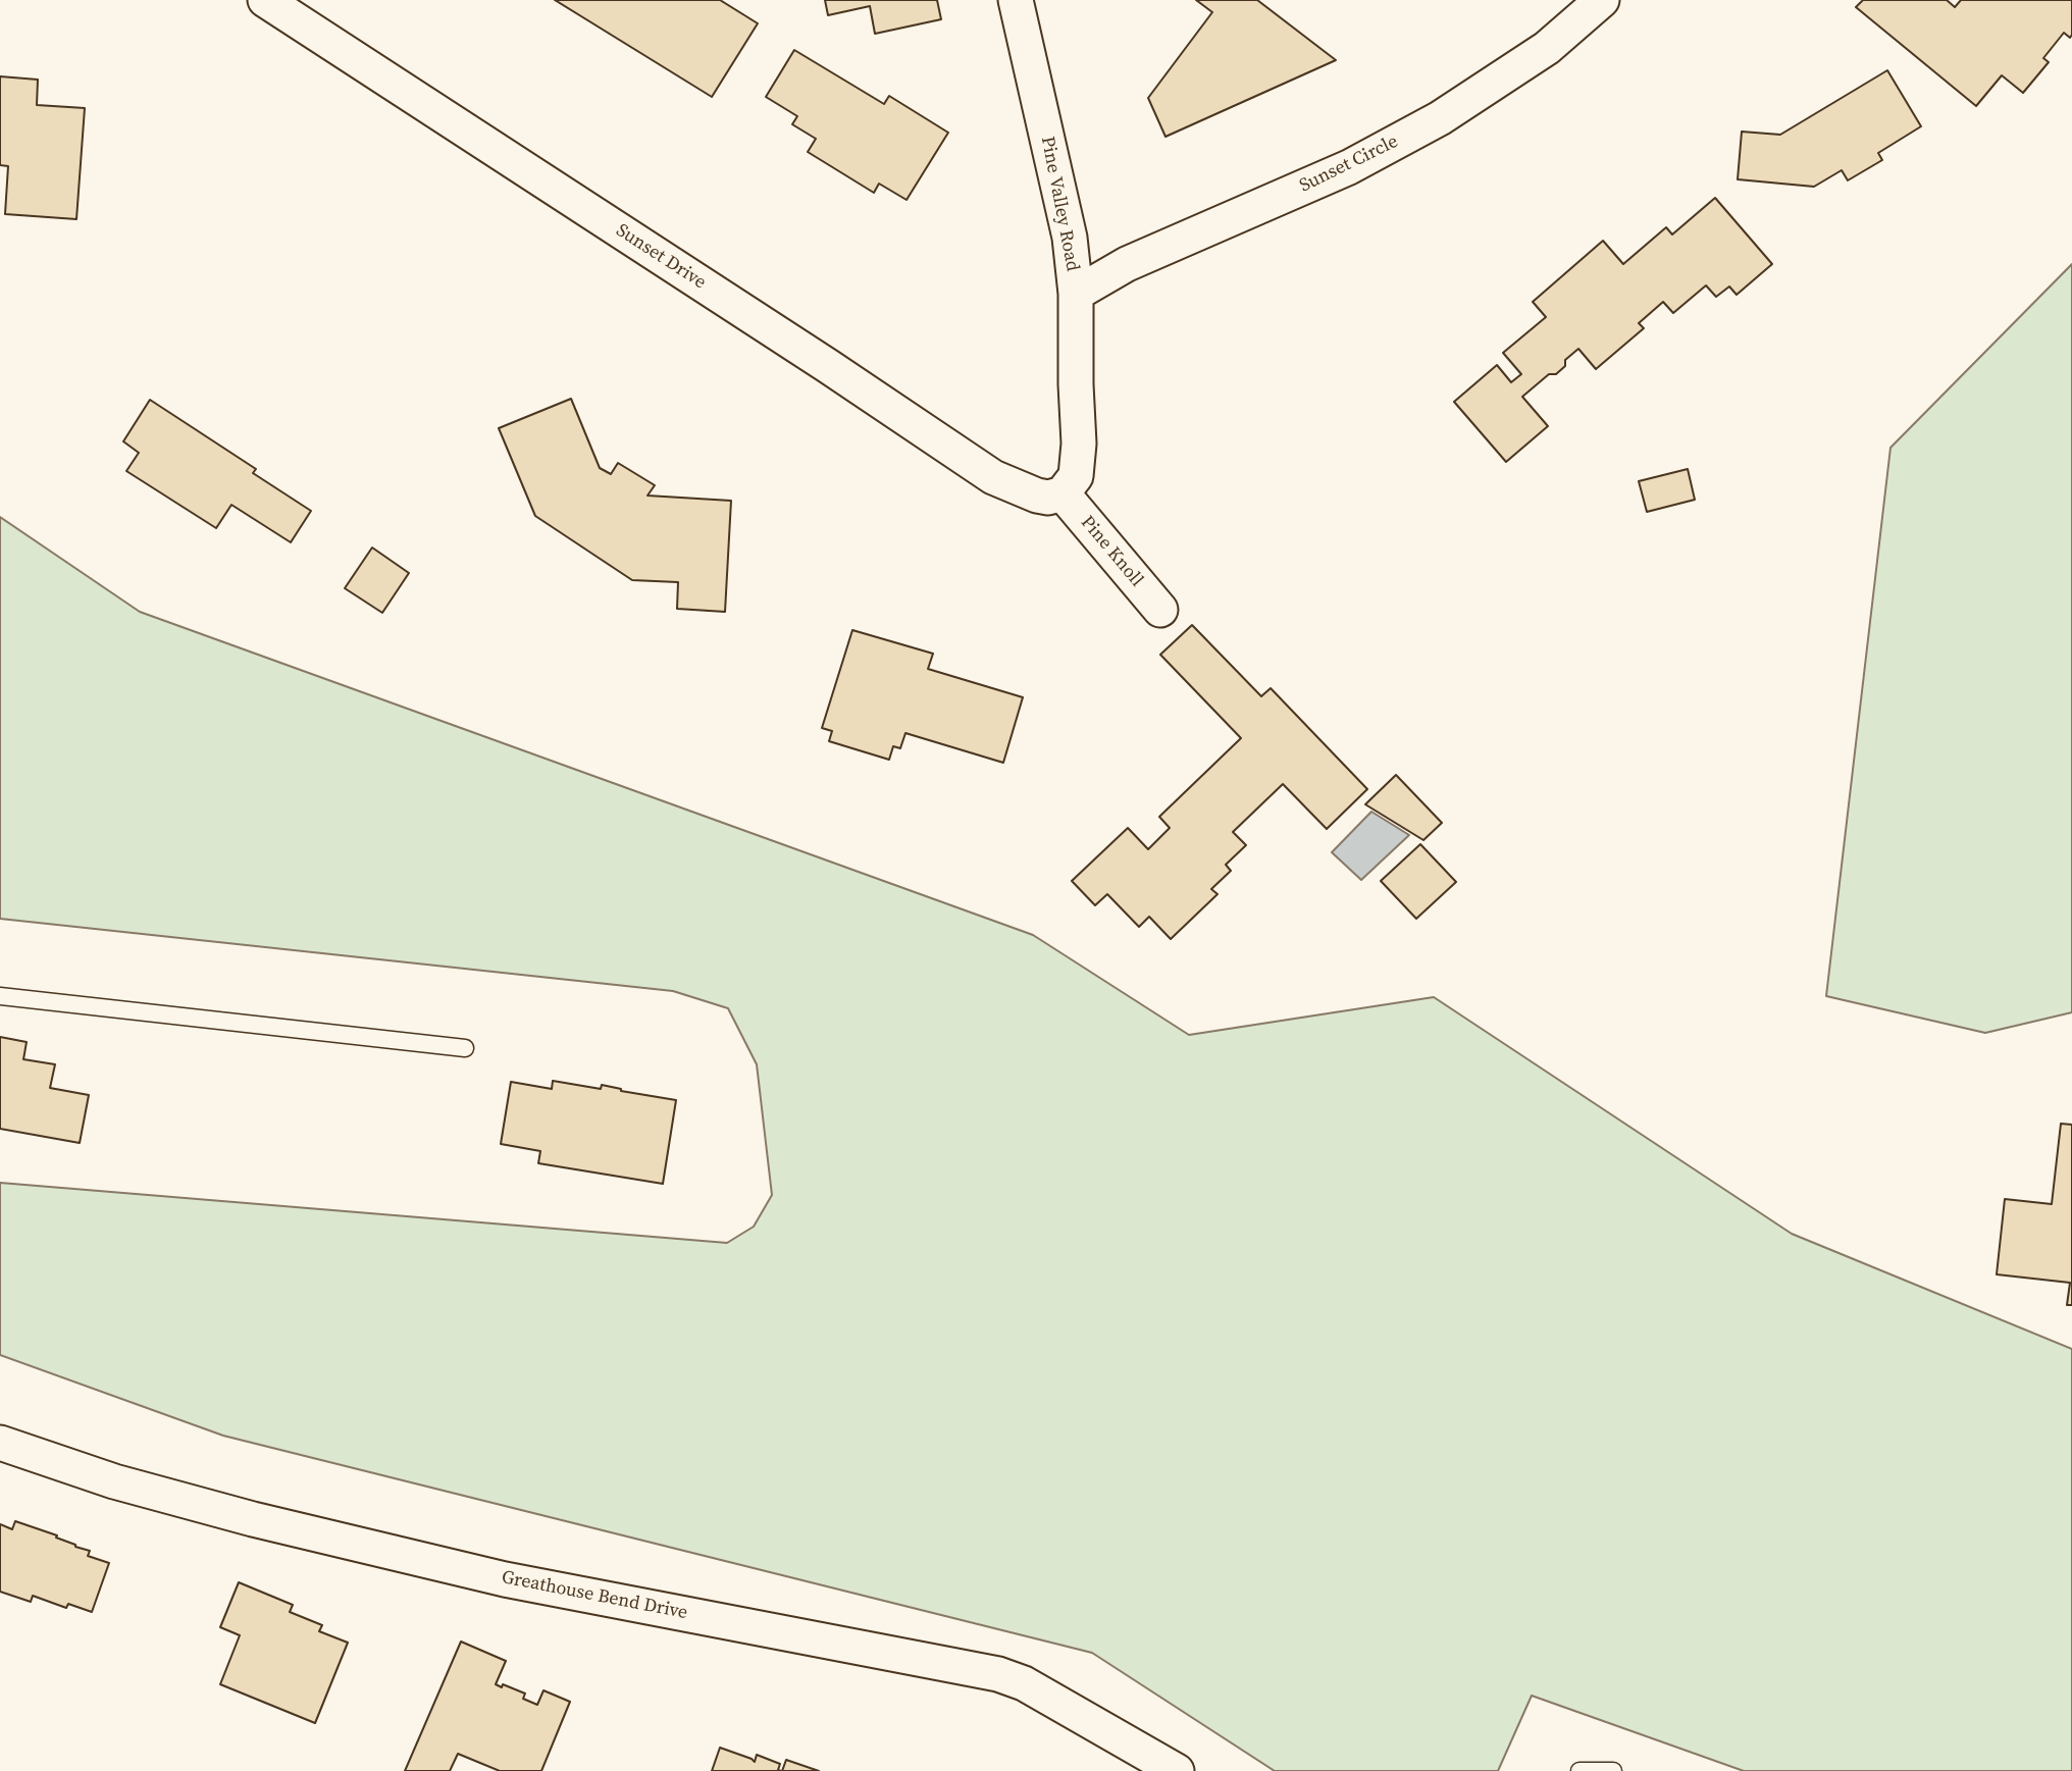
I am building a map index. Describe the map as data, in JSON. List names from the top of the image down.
{
  "streets": {
    "street": [
      "Sunset Circle",
      "Pine Valley Road",
      "Sunset Drive",
      "Pine Knoll",
      "Greathouse Bend Drive"
    ]
  },
  "crossings": [
    ["Sunset Circle", "Pine Valley Road"],
    ["Pine Valley Road", "Sunset Drive"],
    ["Pine Valley Road", "Pine Knoll"],
    ["Sunset Drive", "Pine Knoll"]
  ]
}
